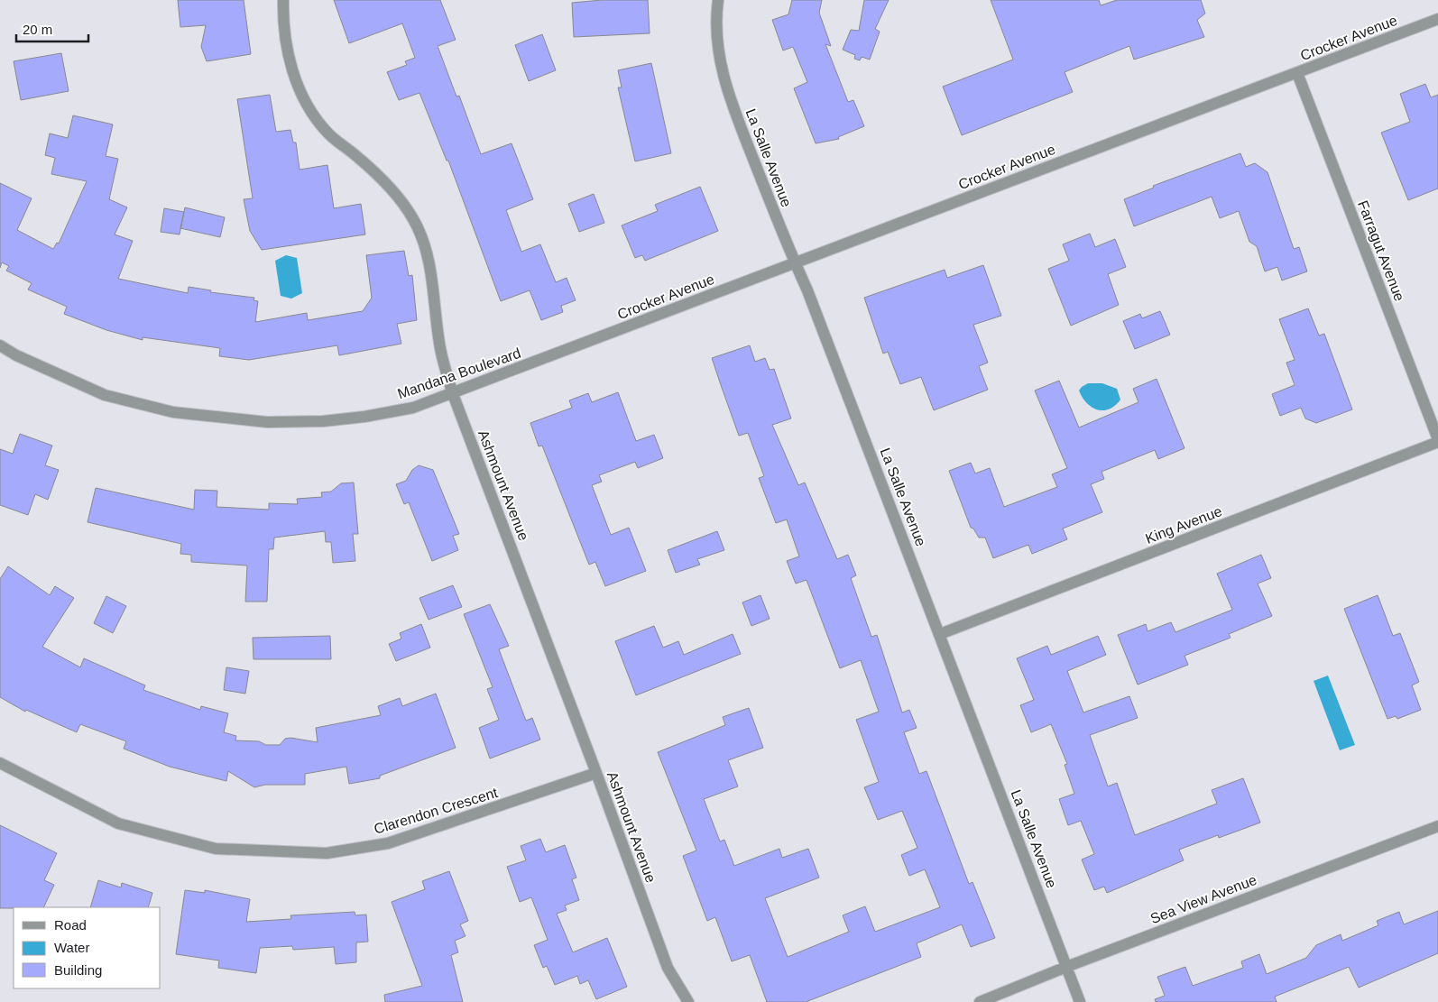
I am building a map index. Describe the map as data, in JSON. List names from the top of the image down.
{
  "streets": {
    "street": [
      "Crocker Avenue",
      "La Salle Avenue",
      "Farragut Avenue",
      "Mandana Boulevard",
      "Ashmount Avenue",
      "King Avenue",
      "Clarendon Crescent",
      "Sea View Avenue"
    ]
  },
  "crossings": [
    ["Crocker Avenue", "La Salle Avenue"],
    ["Crocker Avenue", "Farragut Avenue"],
    ["Crocker Avenue", "Mandana Boulevard"],
    ["La Salle Avenue", "King Avenue"],
    ["La Salle Avenue", "Sea View Avenue"],
    ["Farragut Avenue", "King Avenue"],
    ["Mandana Boulevard", "Ashmount Avenue"],
    ["Ashmount Avenue", "Clarendon Crescent"]
  ],
  "legend": ["Road", "Water", "Building"],
  "scale_bar": "20 m"
}
